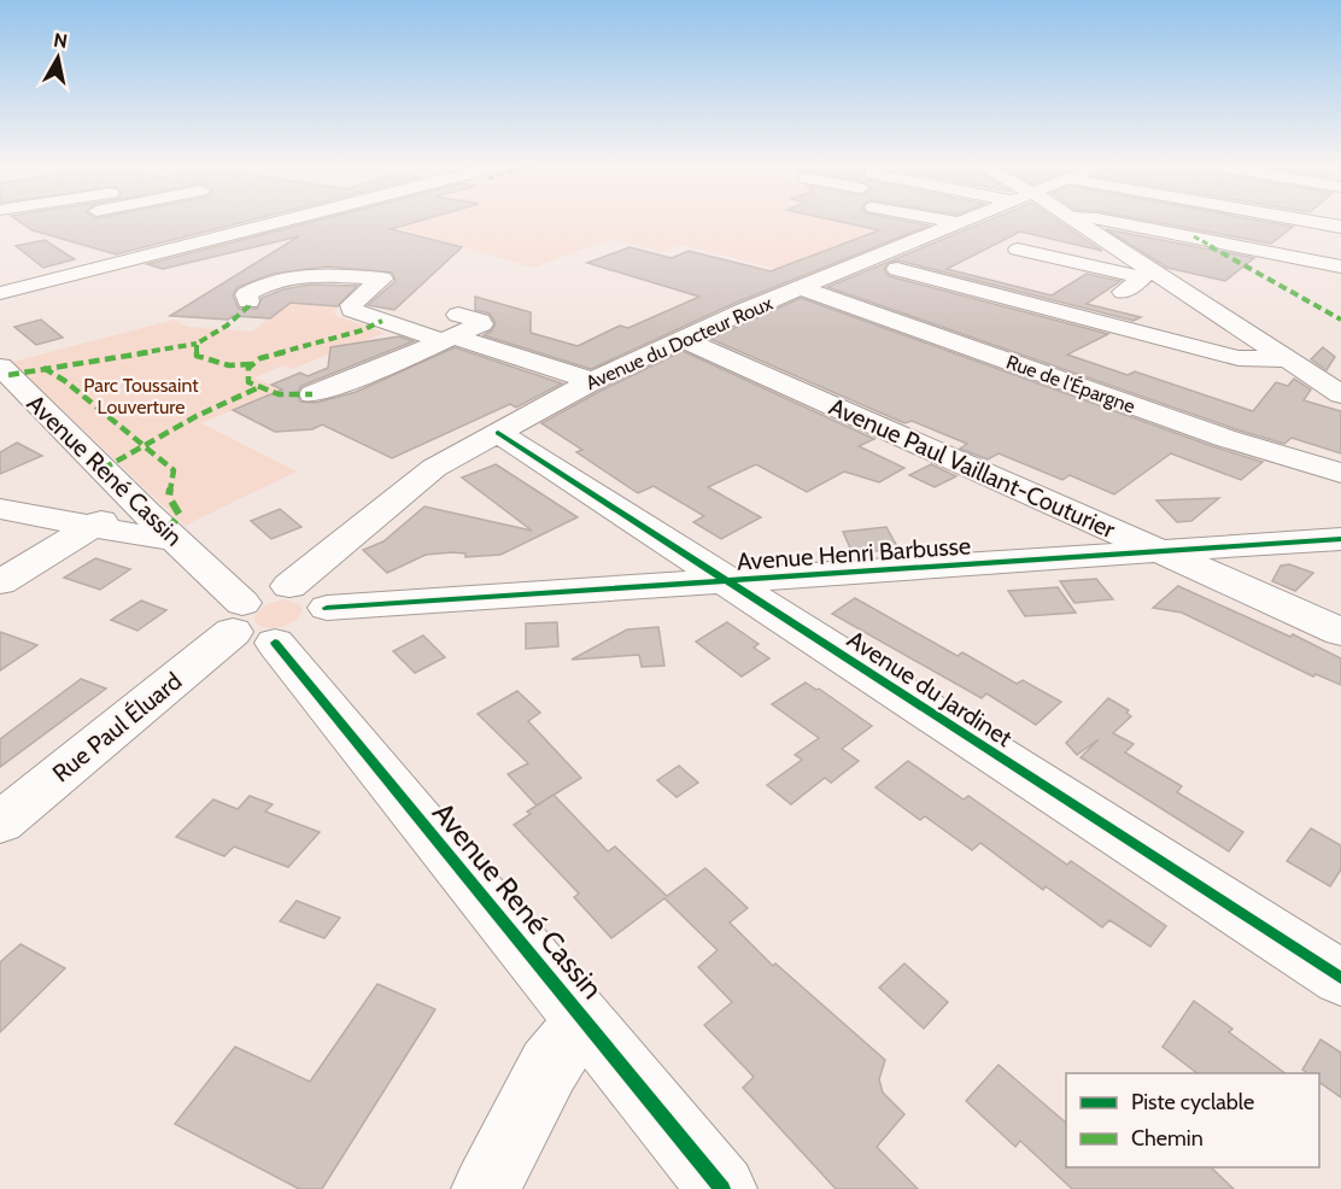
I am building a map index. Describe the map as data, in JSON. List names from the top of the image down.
{
  "streets": {
    "street": [
      "Avenue du Docteur Roux",
      "Rue de l'Épargne",
      "Avenue Paul Vaillant-Couturier",
      "Avenue René Cassin",
      "Avenue Henri Barbusse",
      "Avenue du Jardinet",
      "Rue Paul Éluard"
    ]
  },
  "crossings": [
    ["Avenue du Docteur Roux", "Rue de l'Épargne"],
    ["Avenue du Docteur Roux", "Avenue Paul Vaillant-Couturier"],
    ["Avenue du Docteur Roux", "Avenue du Jardinet"],
    ["Avenue Paul Vaillant-Couturier", "Avenue Henri Barbusse"],
    ["Avenue René Cassin", "Rue Paul Éluard"],
    ["Avenue Henri Barbusse", "Avenue du Jardinet"]
  ],
  "parks": ["Parc Toussaint Louverture"],
  "legend": ["Piste cyclable", "Chemin"],
  "north": "top"
}
